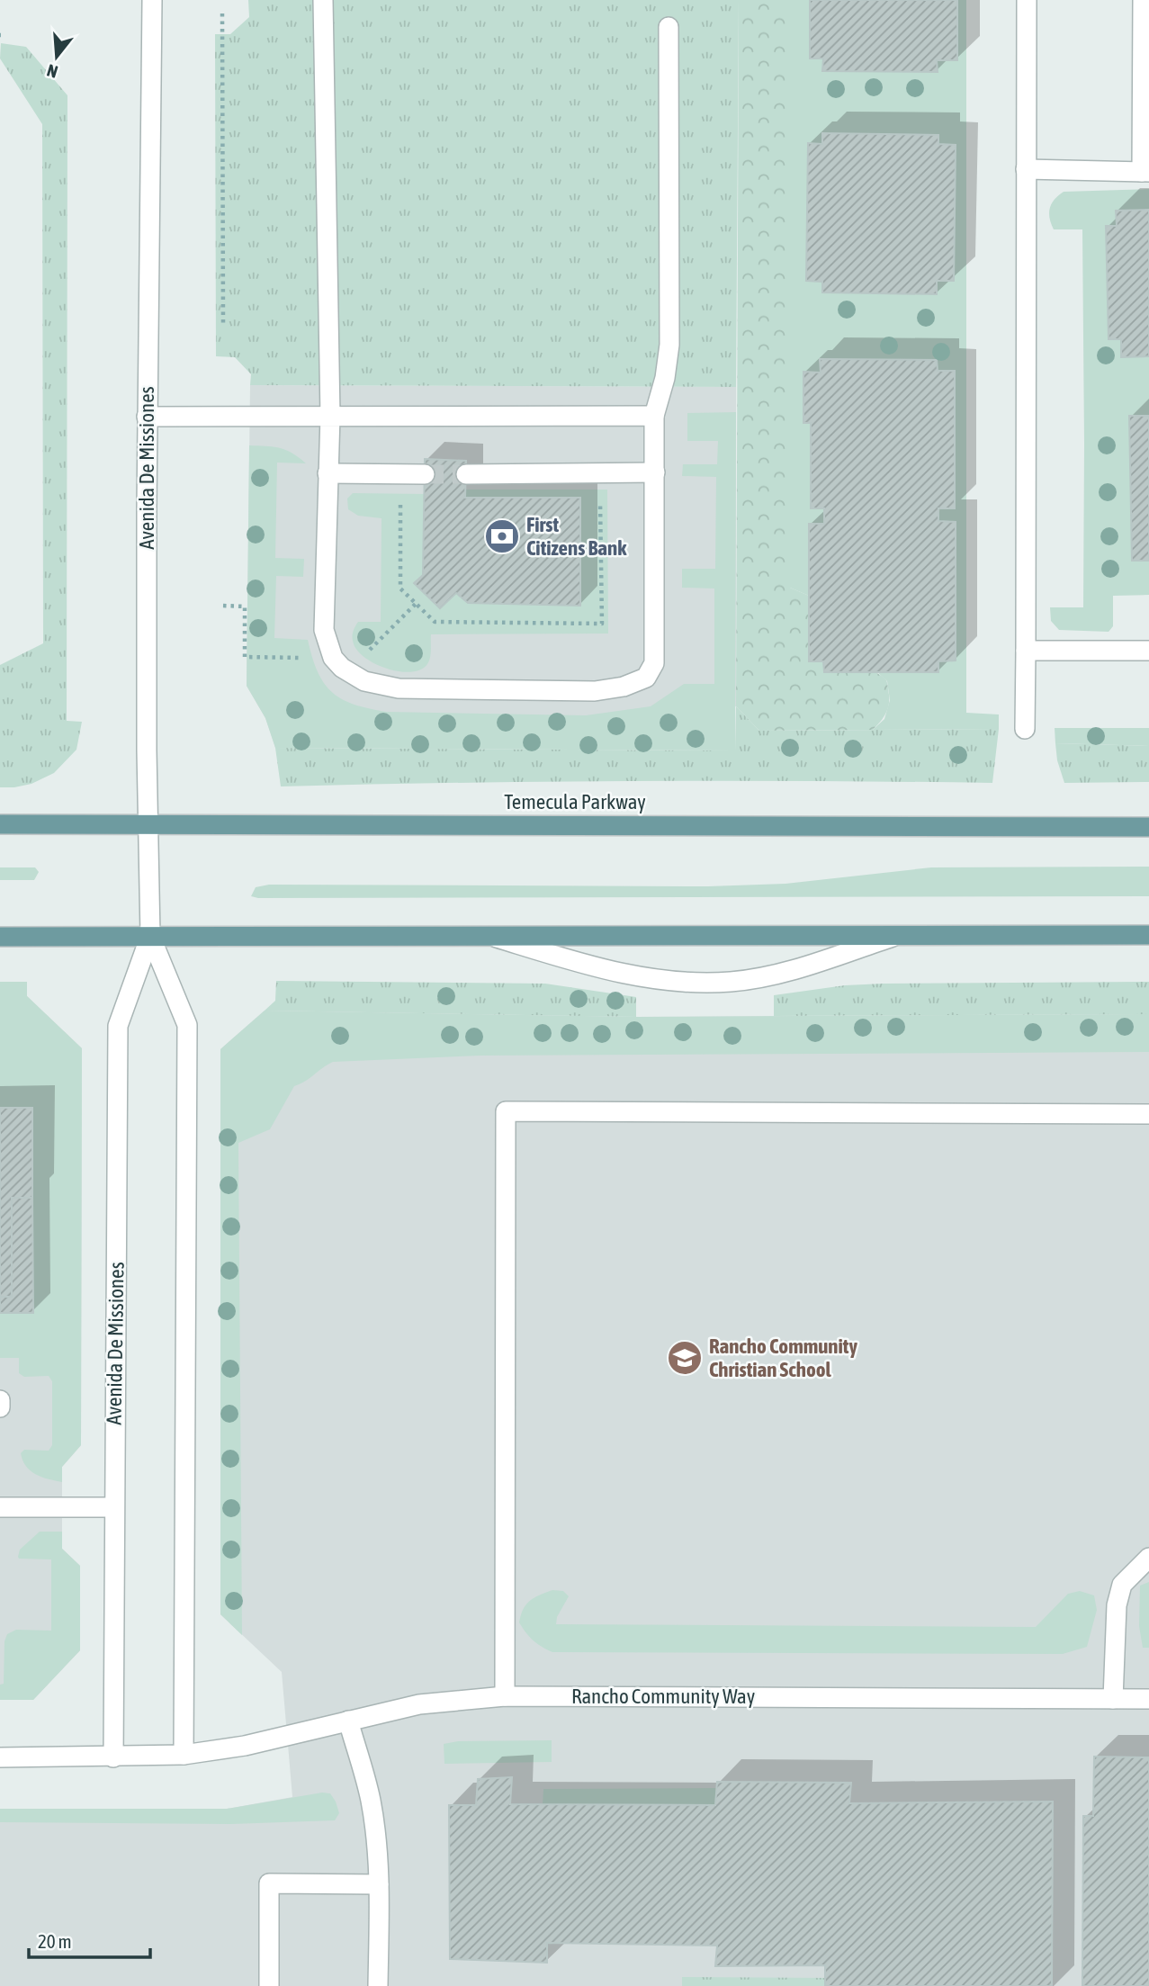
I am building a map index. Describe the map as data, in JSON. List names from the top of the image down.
{
  "streets": {
    "main road": ["Temecula Parkway"],
    "street": ["Avenida De Missiones", "Rancho Community Way"]
  },
  "crossings": [
    ["Avenida De Missiones", "Temecula Parkway"],
    ["Avenida De Missiones", "Rancho Community Way"]
  ],
  "places": {
    "bank": ["First Citizens Bank"],
    "school or university": ["Rancho Community Christian School"]
  },
  "scale_bar": "20 m",
  "north": "bottom"
}
